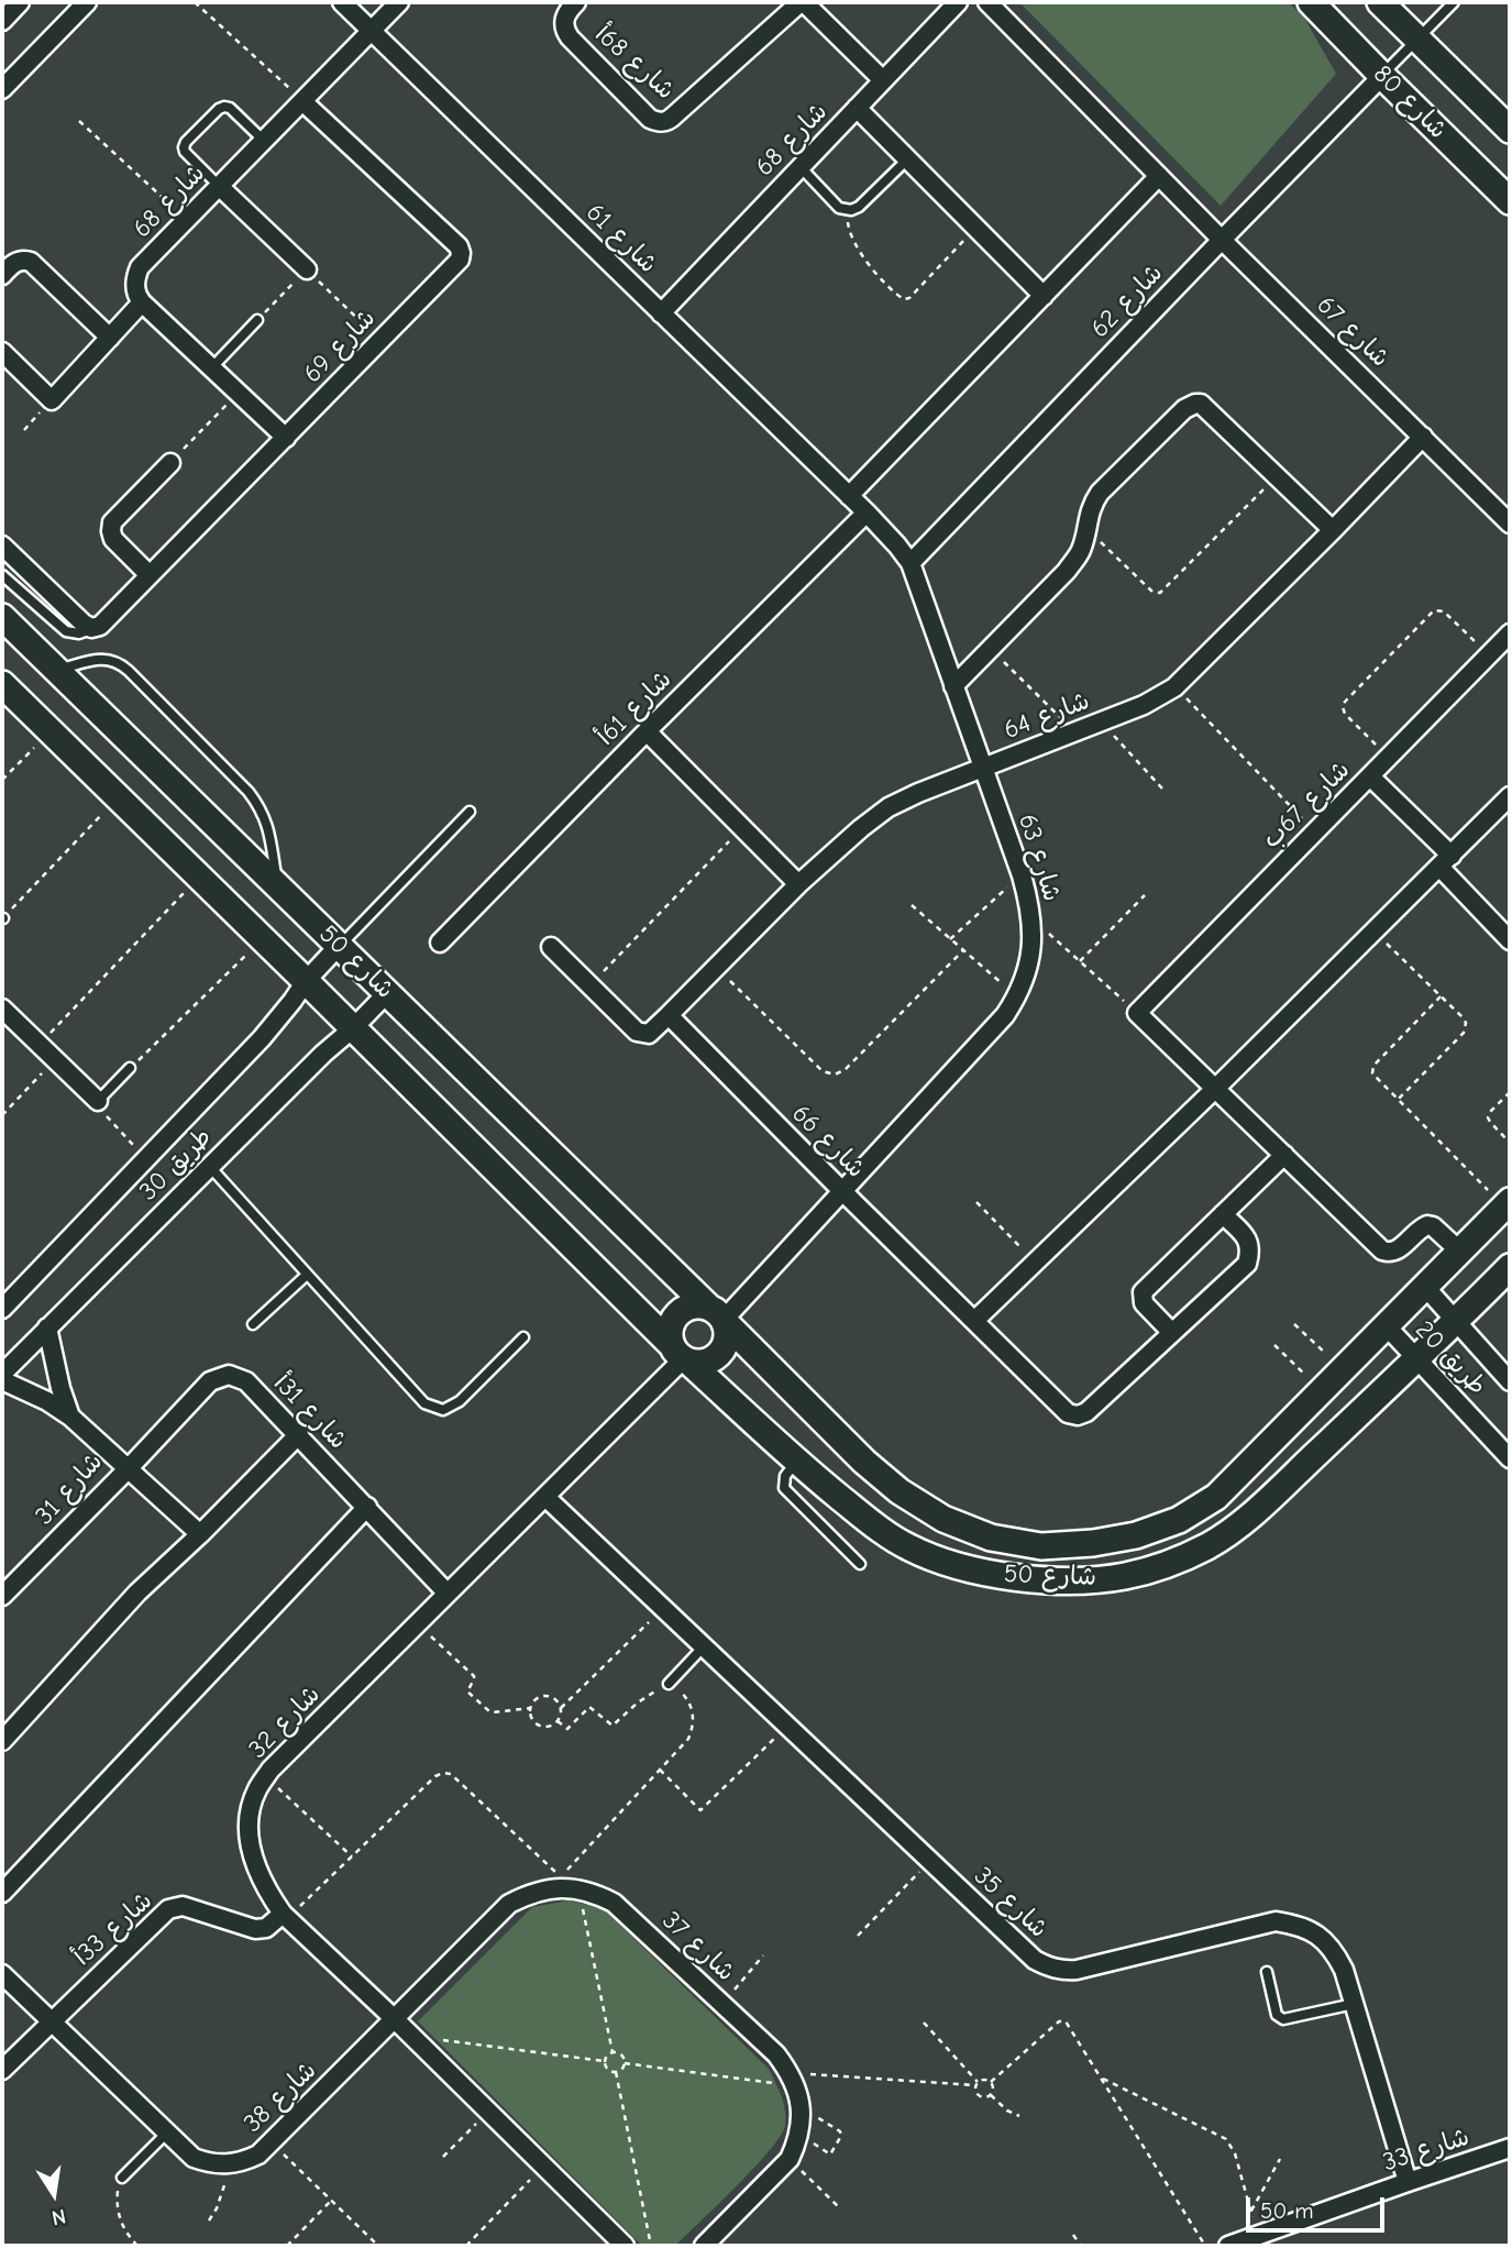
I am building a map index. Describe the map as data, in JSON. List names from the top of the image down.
{
  "streets": {
    "street": [
      "شارع 68أ",
      "شارع 80",
      "شارع 68",
      "شارع 61",
      "شارع 62",
      "شارع 67",
      "شارع 69",
      "شارع 61أ",
      "شارع 64",
      "شارع 67ب",
      "شارع 63",
      "شارع 50",
      "شارع 66",
      "طريق 30",
      "طريق 20",
      "شارع 31أ",
      "شارع 31",
      "شارع 32",
      "شارع 35",
      "شارع 33أ",
      "شارع 37",
      "شارع 38",
      "شارع 33"
    ]
  },
  "crossings": [
    ["شارع 68أ", "شارع 68"],
    ["شارع 80", "شارع 62"],
    ["شارع 68", "شارع 61"],
    ["شارع 68", "شارع 69"],
    ["شارع 61", "شارع 61أ"],
    ["شارع 61", "شارع 63"],
    ["شارع 62", "شارع 67"],
    ["شارع 62", "شارع 63"],
    ["شارع 67", "شارع 64"],
    ["شارع 61أ", "شارع 63"],
    ["شارع 64", "شارع 63"],
    ["شارع 64", "شارع 66"],
    ["شارع 63", "شارع 50"],
    ["شارع 63", "شارع 66"],
    ["شارع 63", "شارع 32"],
    ["شارع 50", "طريق 30"],
    ["شارع 50", "طريق 20"],
    ["شارع 50", "شارع 32"],
    ["طريق 30", "شارع 31"],
    ["شارع 31أ", "شارع 31"],
    ["شارع 31أ", "شارع 32"],
    ["شارع 32", "شارع 35"],
    ["شارع 32", "شارع 33أ"],
    ["شارع 32", "شارع 37"],
    ["شارع 32", "شارع 38"],
    ["شارع 35", "شارع 33"],
    ["شارع 37", "شارع 38"]
  ],
  "scale_bar": "50 m",
  "north": "bottom"
}
